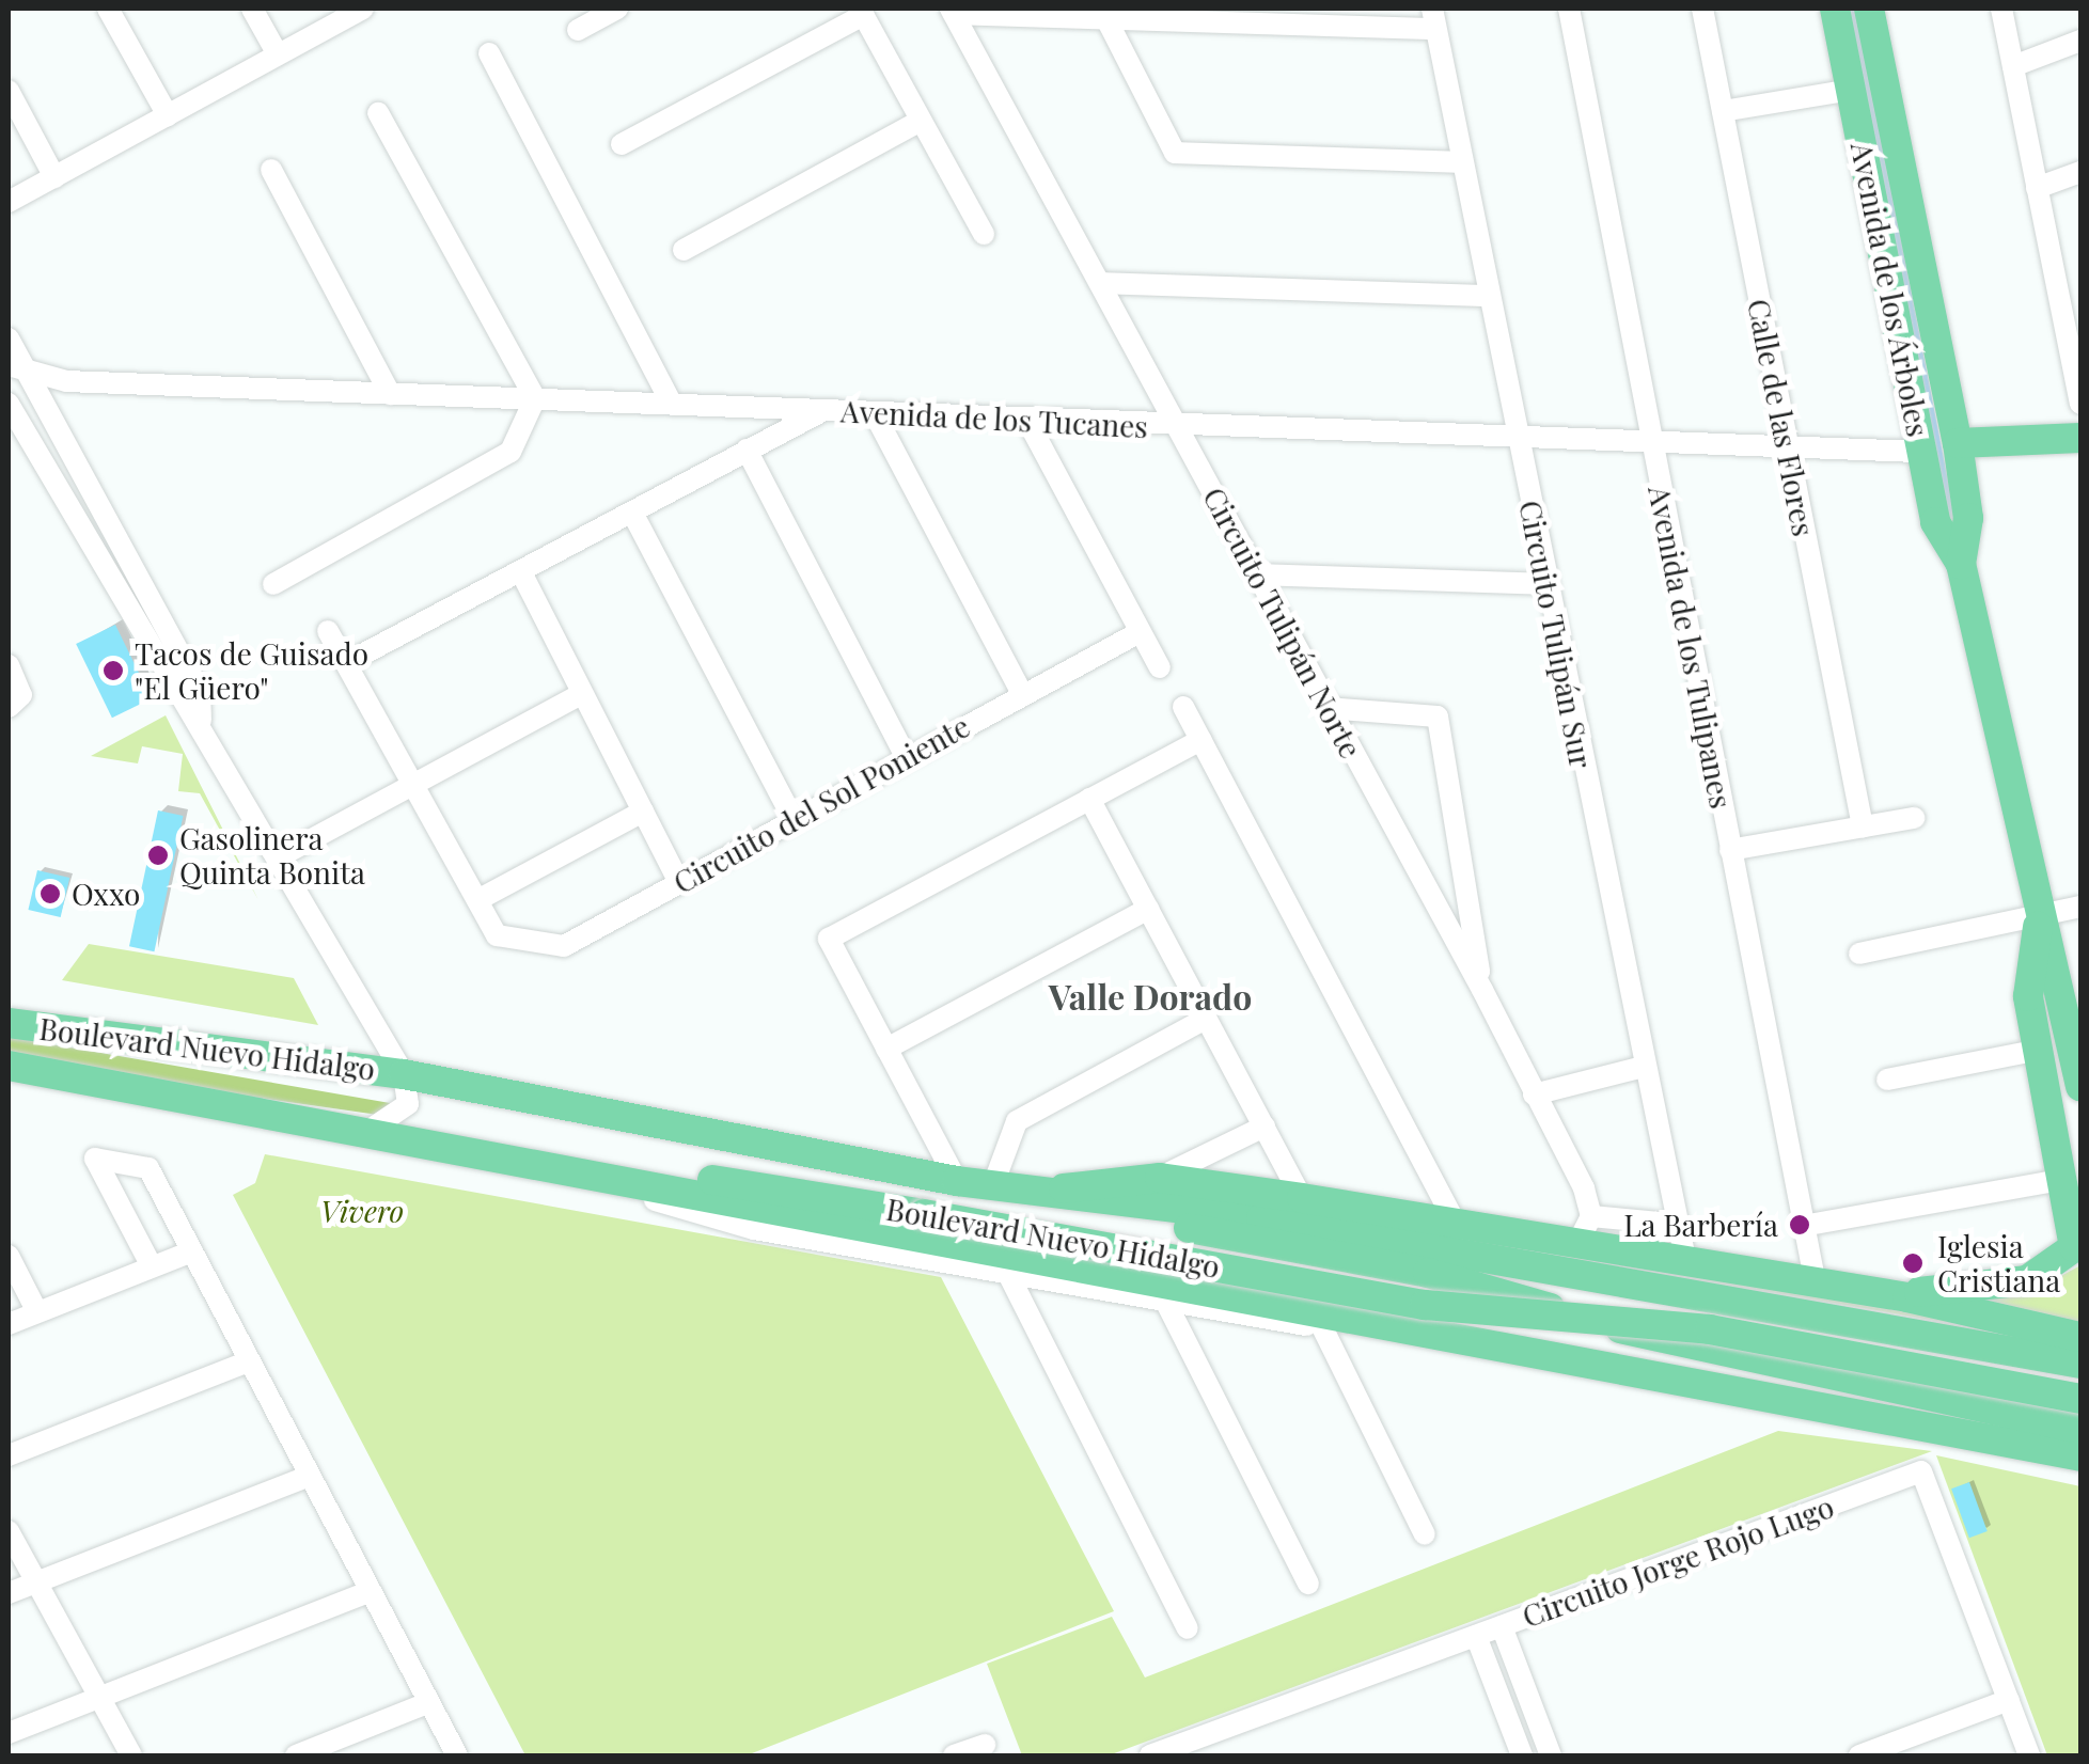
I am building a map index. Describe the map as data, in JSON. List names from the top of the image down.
{
  "streets": {
    "main road": ["Avenida de los Árboles", "Boulevard Nuevo Hidalgo"],
    "street": [
      "Calle de las Flores",
      "Avenida de los Tucanes",
      "Circuito Tulipán Norte",
      "Circuito Tulipán Sur",
      "Avenida de los Tulipanes",
      "Circuito del Sol Poniente",
      "Circuito Jorge Rojo Lugo"
    ]
  },
  "crossings": [
    ["Avenida de los Árboles", "Avenida de los Tucanes"],
    ["Calle de las Flores", "Avenida de los Tucanes"],
    ["Avenida de los Tucanes", "Circuito Tulipán Norte"],
    ["Avenida de los Tucanes", "Circuito Tulipán Sur"],
    ["Avenida de los Tucanes", "Avenida de los Tulipanes"]
  ],
  "districts": ["Valle Dorado"],
  "parks": ["Vivero"],
  "places": [
    "Tacos de Guisado \"El Güero\"",
    "Gasolinera Quinta Bonita",
    "Oxxo",
    "La Barbería",
    "Iglesia Cristiana"
  ]
}
